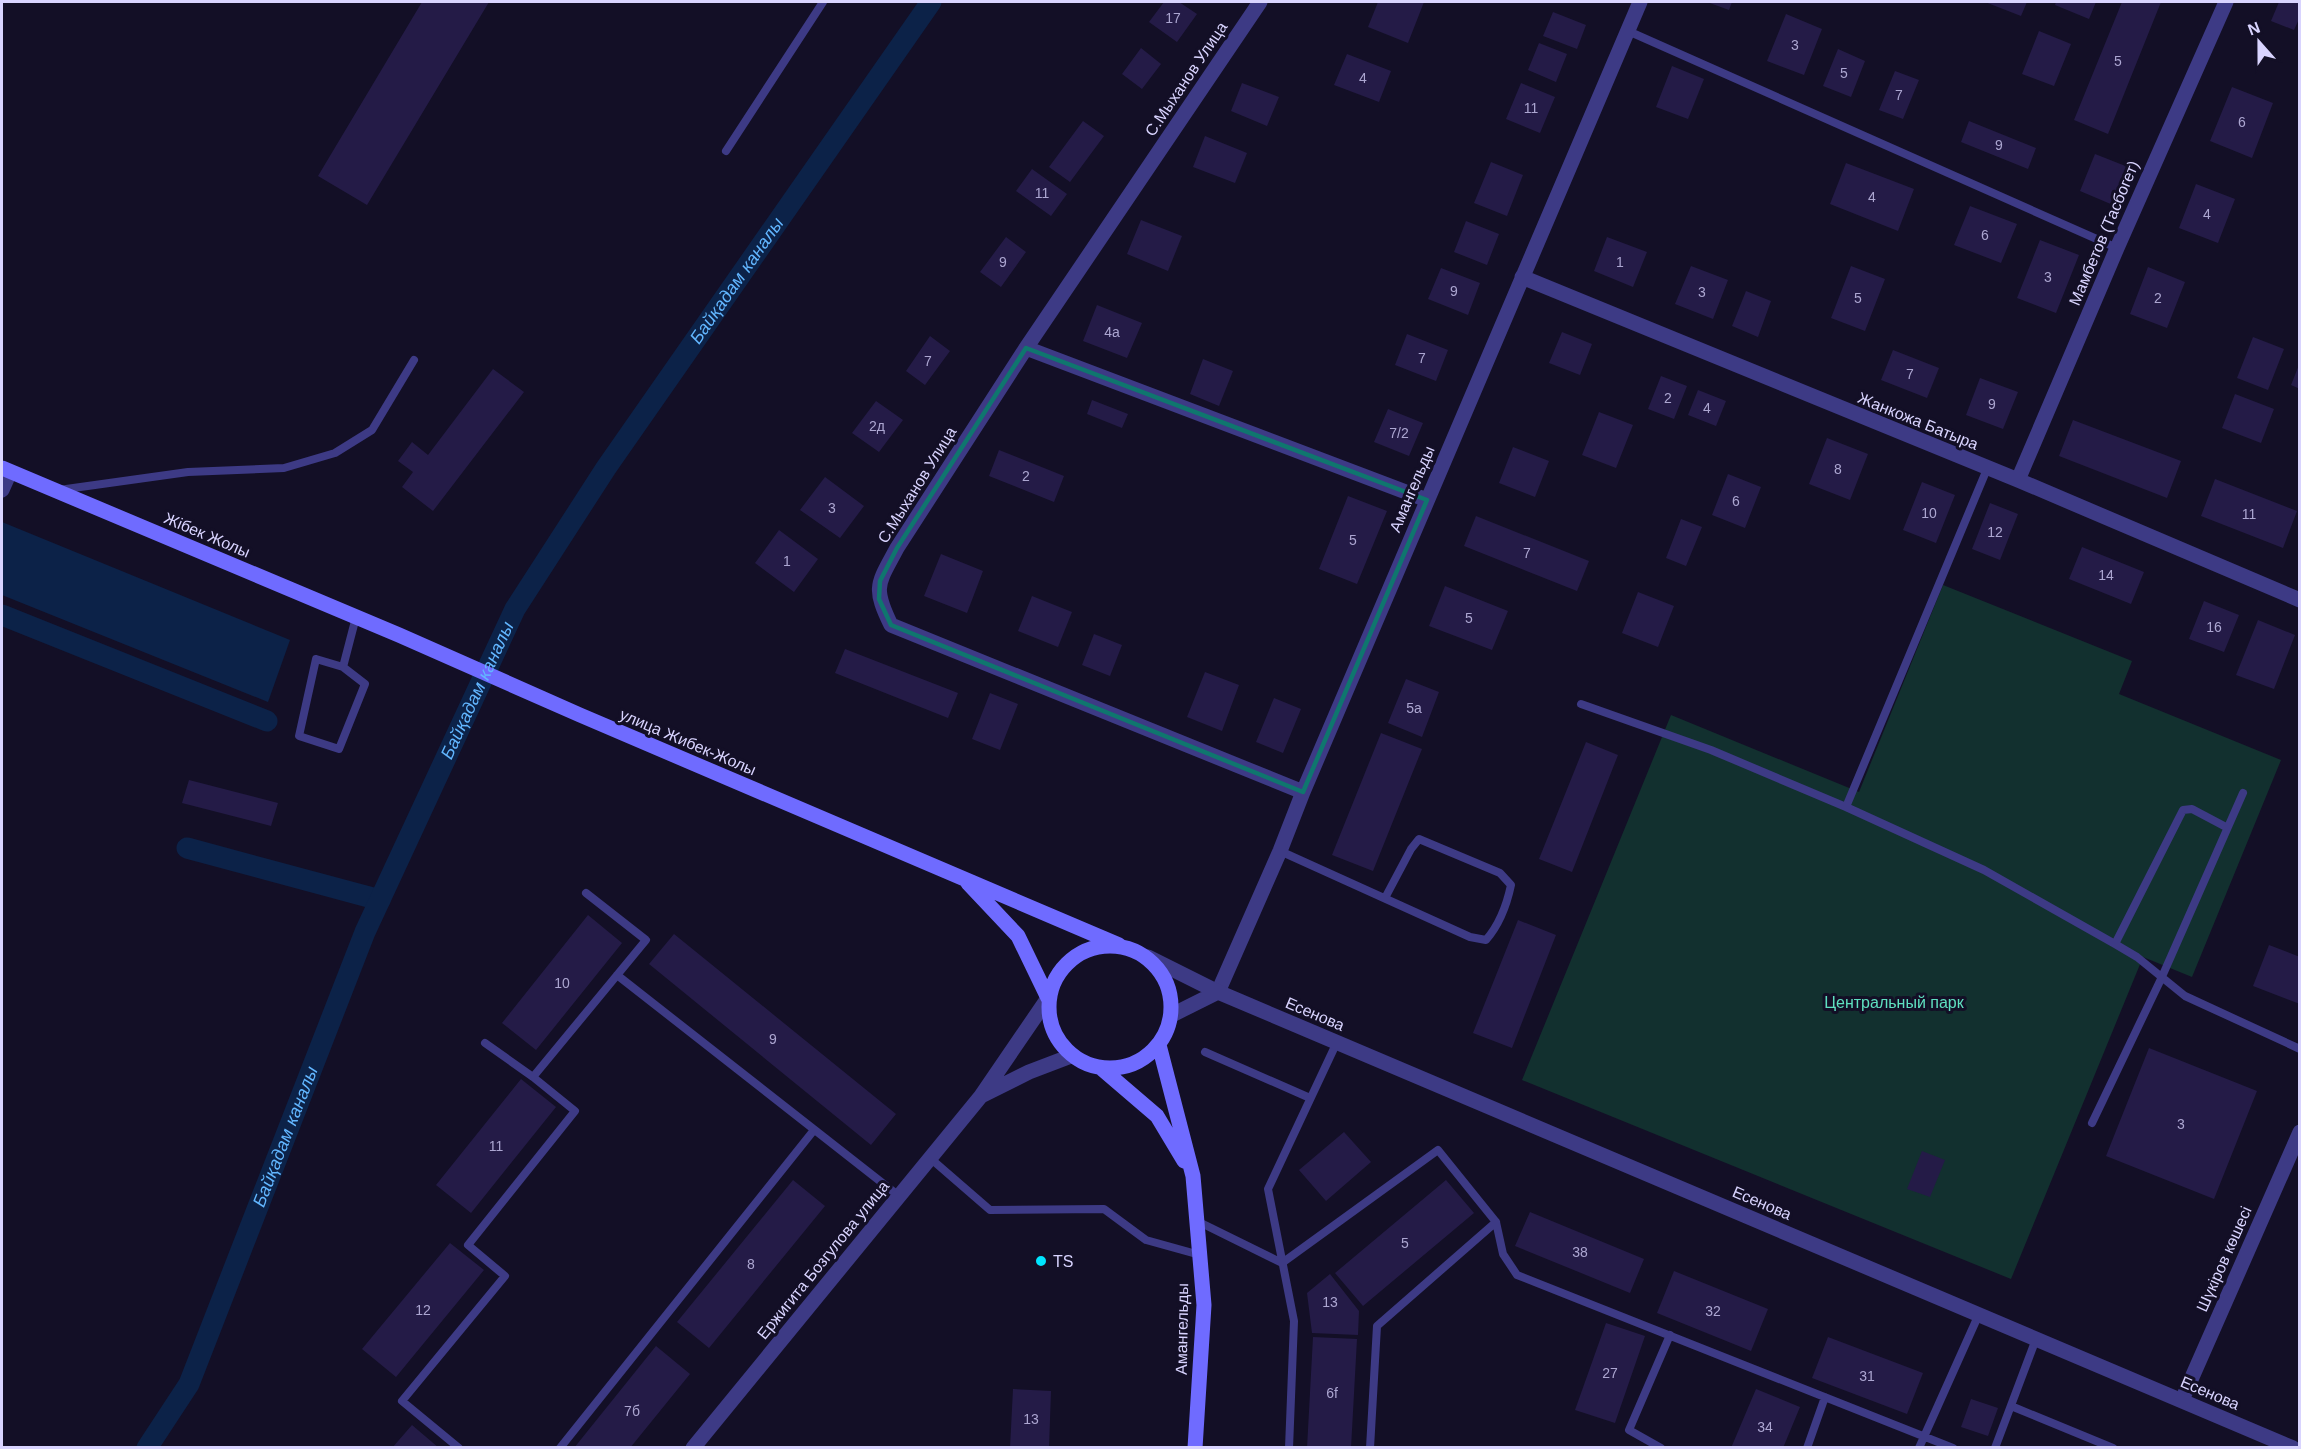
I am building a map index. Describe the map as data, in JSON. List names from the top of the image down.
{
  "streets": {
    "main road": ["Амангельды", "Жібек Жолы", "улица Жибек-Жолы"],
    "street": [
      "С.Мыханов Улица",
      "Мамбетов (Тасбогет)",
      "Жанкожа Батыра",
      "Есенова",
      "Шүкіров көшесі",
      "Ержигита Бозгулова улица"
    ]
  },
  "crossings": [
    ["С.Мыханов Улица", "Амангельды"],
    ["Мамбетов (Тасбогет)", "Жанкожа Батыра"],
    ["Жанкожа Батыра", "Амангельды"],
    ["Амангельды", "улица Жибек-Жолы"],
    ["Амангельды", "Есенова"],
    ["Амангельды", "Ержигита Бозгулова улица"],
    ["Жібек Жолы", "улица Жибек-Жолы"],
    ["улица Жибек-Жолы", "Есенова"],
    ["улица Жибек-Жолы", "Ержигита Бозгулова улица"],
    ["Есенова", "Шүкіров көшесі"],
    ["Есенова", "Ержигита Бозгулова улица"]
  ],
  "water": ["Байқадам каналы"],
  "parks": ["Центральный парк"],
  "places": ["TS"],
  "house_numbers": [
    "17",
    "3",
    "5",
    "5",
    "4",
    "7",
    "11",
    "6",
    "9",
    "11",
    "4",
    "4",
    "6",
    "9",
    "1",
    "3",
    "9",
    "3",
    "5",
    "2",
    "4а",
    "7",
    "7",
    "7",
    "2",
    "9",
    "4",
    "2д",
    "7/2",
    "8",
    "2",
    "6",
    "3",
    "10",
    "11",
    "12",
    "5",
    "7",
    "1",
    "14",
    "5",
    "16",
    "5а",
    "10",
    "9",
    "3",
    "11",
    "5",
    "38",
    "8",
    "13",
    "12",
    "32",
    "27",
    "31",
    "6f",
    "7б",
    "13",
    "34"
  ],
  "north": "top"
}
